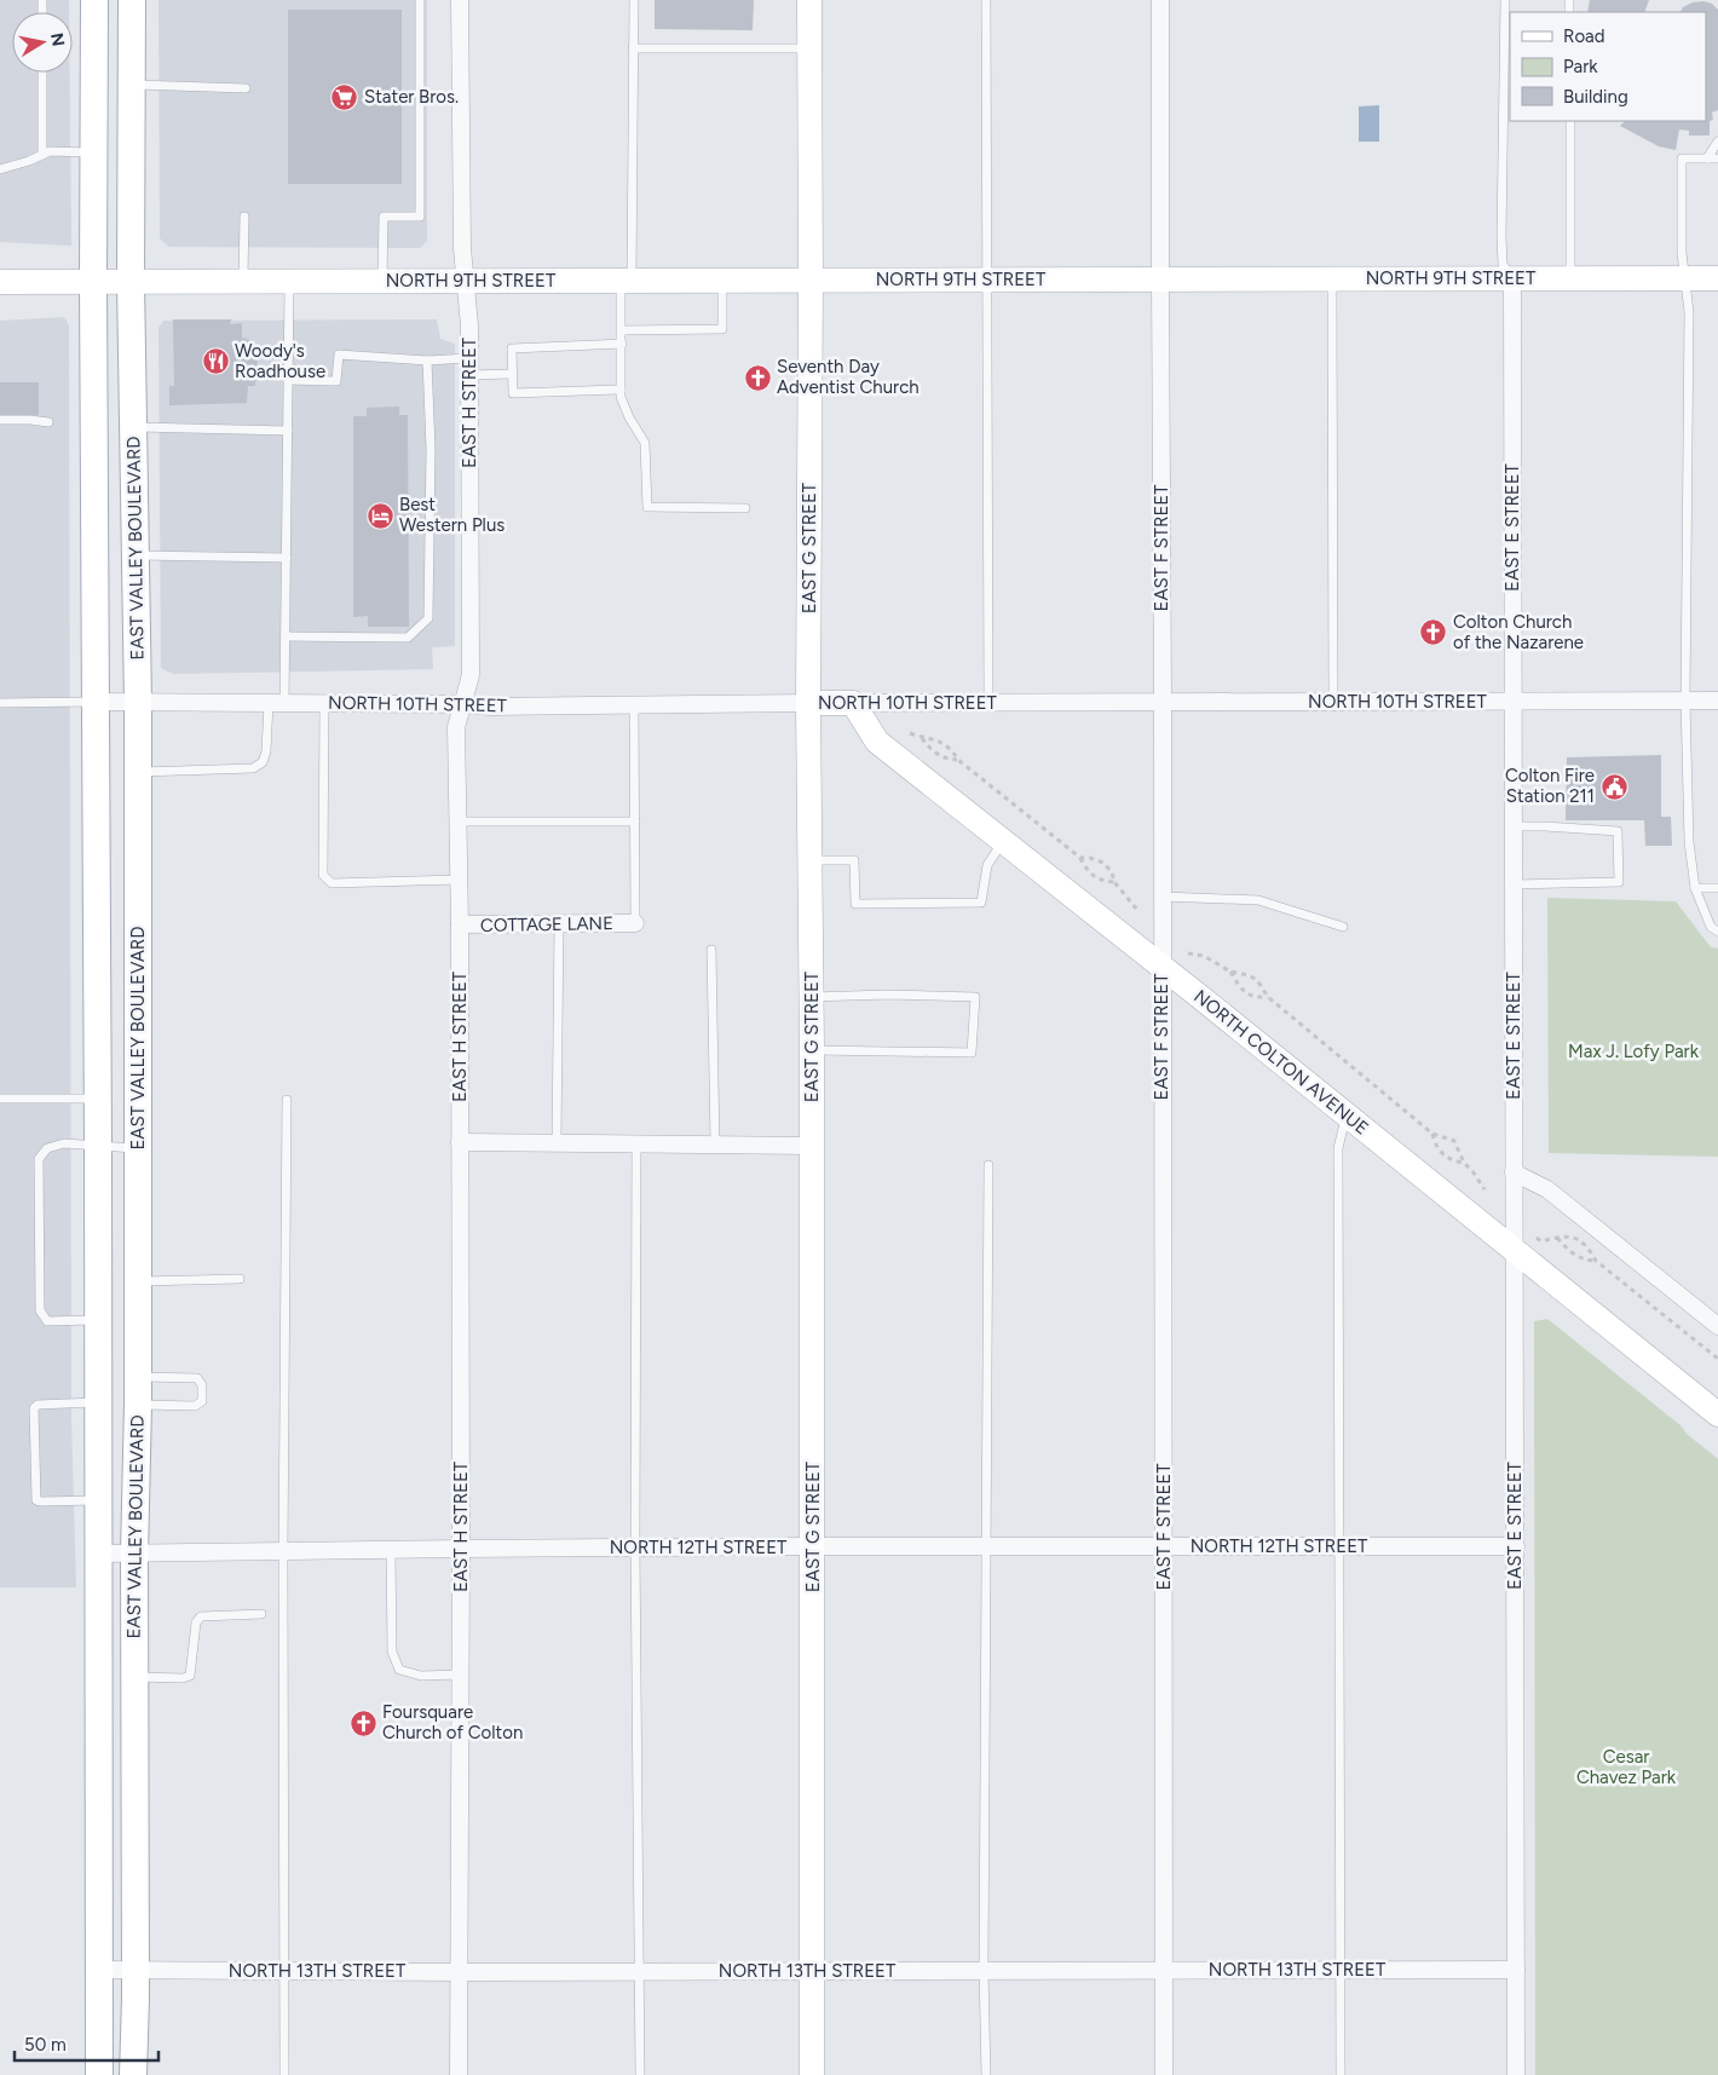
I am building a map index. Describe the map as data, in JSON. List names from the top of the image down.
{
  "streets": {
    "main road": ["EAST VALLEY BOULEVARD"],
    "street": [
      "NORTH 9TH STREET",
      "EAST H STREET",
      "EAST E STREET",
      "EAST G STREET",
      "EAST F STREET",
      "NORTH 10TH STREET",
      "COTTAGE LANE",
      "NORTH COLTON AVENUE",
      "NORTH 12TH STREET",
      "NORTH 13TH STREET"
    ]
  },
  "crossings": [
    ["NORTH 9TH STREET", "EAST H STREET"],
    ["NORTH 9TH STREET", "EAST E STREET"],
    ["NORTH 9TH STREET", "EAST VALLEY BOULEVARD"],
    ["NORTH 9TH STREET", "EAST G STREET"],
    ["NORTH 9TH STREET", "EAST F STREET"],
    ["EAST H STREET", "NORTH 10TH STREET"],
    ["EAST H STREET", "COTTAGE LANE"],
    ["EAST H STREET", "NORTH 12TH STREET"],
    ["EAST H STREET", "NORTH 13TH STREET"],
    ["EAST E STREET", "NORTH 10TH STREET"],
    ["EAST E STREET", "NORTH COLTON AVENUE"],
    ["EAST E STREET", "NORTH 12TH STREET"],
    ["EAST E STREET", "NORTH 13TH STREET"],
    ["EAST VALLEY BOULEVARD", "NORTH 10TH STREET"],
    ["EAST VALLEY BOULEVARD", "NORTH 12TH STREET"],
    ["EAST VALLEY BOULEVARD", "NORTH 13TH STREET"],
    ["EAST G STREET", "NORTH 10TH STREET"],
    ["EAST G STREET", "NORTH 12TH STREET"],
    ["EAST G STREET", "NORTH 13TH STREET"],
    ["EAST F STREET", "NORTH 10TH STREET"],
    ["EAST F STREET", "NORTH COLTON AVENUE"],
    ["EAST F STREET", "NORTH 12TH STREET"],
    ["EAST F STREET", "NORTH 13TH STREET"],
    ["NORTH 10TH STREET", "NORTH COLTON AVENUE"]
  ],
  "parks": ["Max J. Lofy Park", "Cesar Chavez Park"],
  "places": {
    "supermarket": ["Stater Bros."],
    "restaurant": ["Woody's Roadhouse"],
    "church": ["Seventh Day Adventist Church", "Colton Church of the Nazarene", "Foursquare Church of Colton"],
    "hotel": ["Best Western Plus"],
    "public building": ["Colton Fire Station 211"]
  },
  "legend": ["Road", "Park", "Building"],
  "scale_bar": "50 m",
  "north": "right"
}
